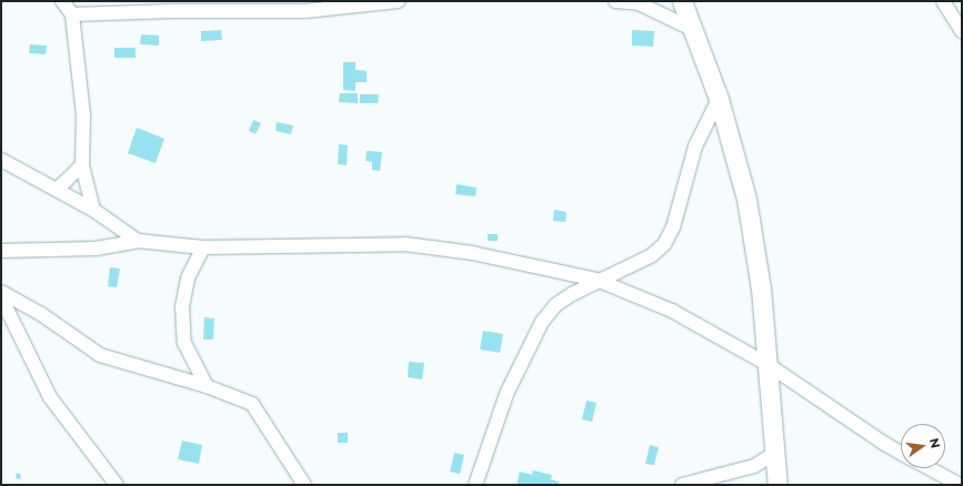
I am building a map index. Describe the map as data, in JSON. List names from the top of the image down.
{
  "north": "right"
}
